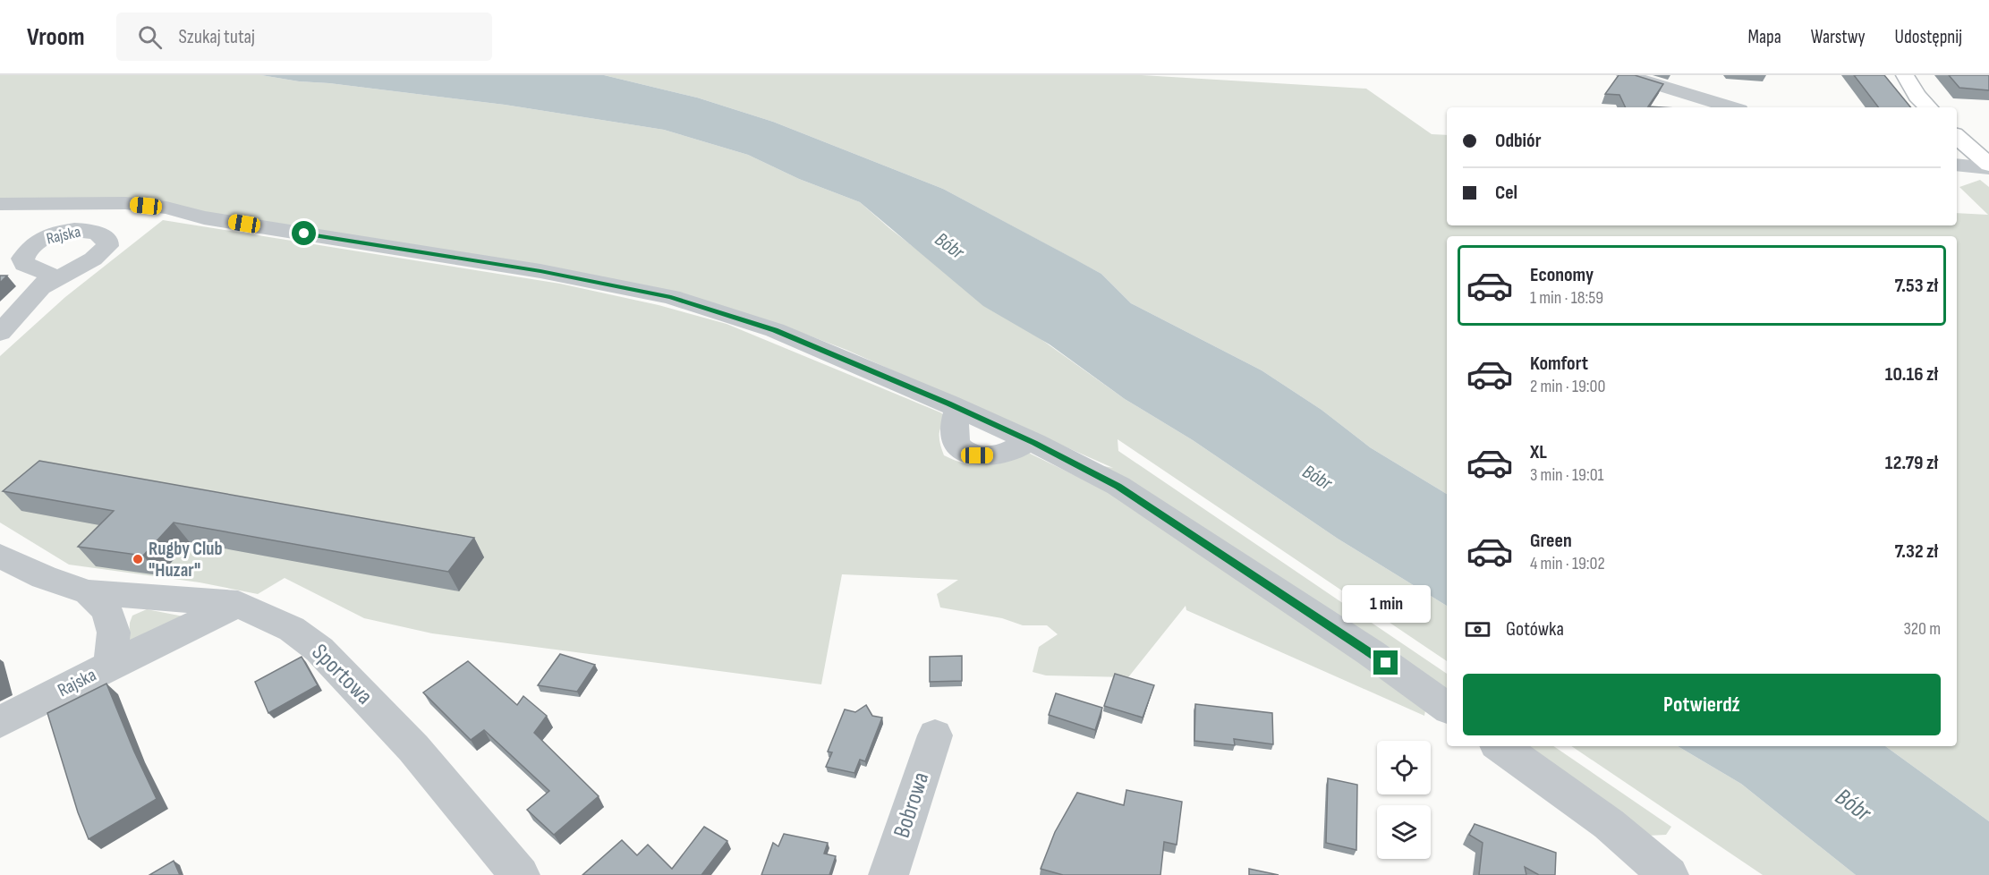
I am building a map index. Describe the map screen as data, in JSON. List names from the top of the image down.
{
  "streets": {
    "street": ["Rajska", "Sportowa", "Bobrowa"]
  },
  "crossings": [
    ["Rajska", "Sportowa"]
  ],
  "water": ["Bóbr"],
  "places": ["Rugby Club \"Huzar\""],
  "page": {
    "header": "Vroom",
    "search": "Szukaj tutaj",
    "nav": ["Mapa", "Warstwy", "Udostępnij"],
    "banner": ["Odbiór", "Cel"],
    "list": [
      {
        "name": "Economy",
        "note": "1 min · 18:59",
        "value": "7.53 zł"
      },
      {
        "name": "Komfort",
        "note": "2 min · 19:00",
        "value": "10.16 zł"
      },
      {
        "name": "XL",
        "note": "3 min · 19:01",
        "value": "12.79 zł"
      },
      {
        "name": "Green",
        "note": "4 min · 19:02",
        "value": "7.32 zł"
      }
    ],
    "bubble": "1 min",
    "pay": ["Gotówka", "320 m"],
    "buttons": "Potwierdź"
  }
}
